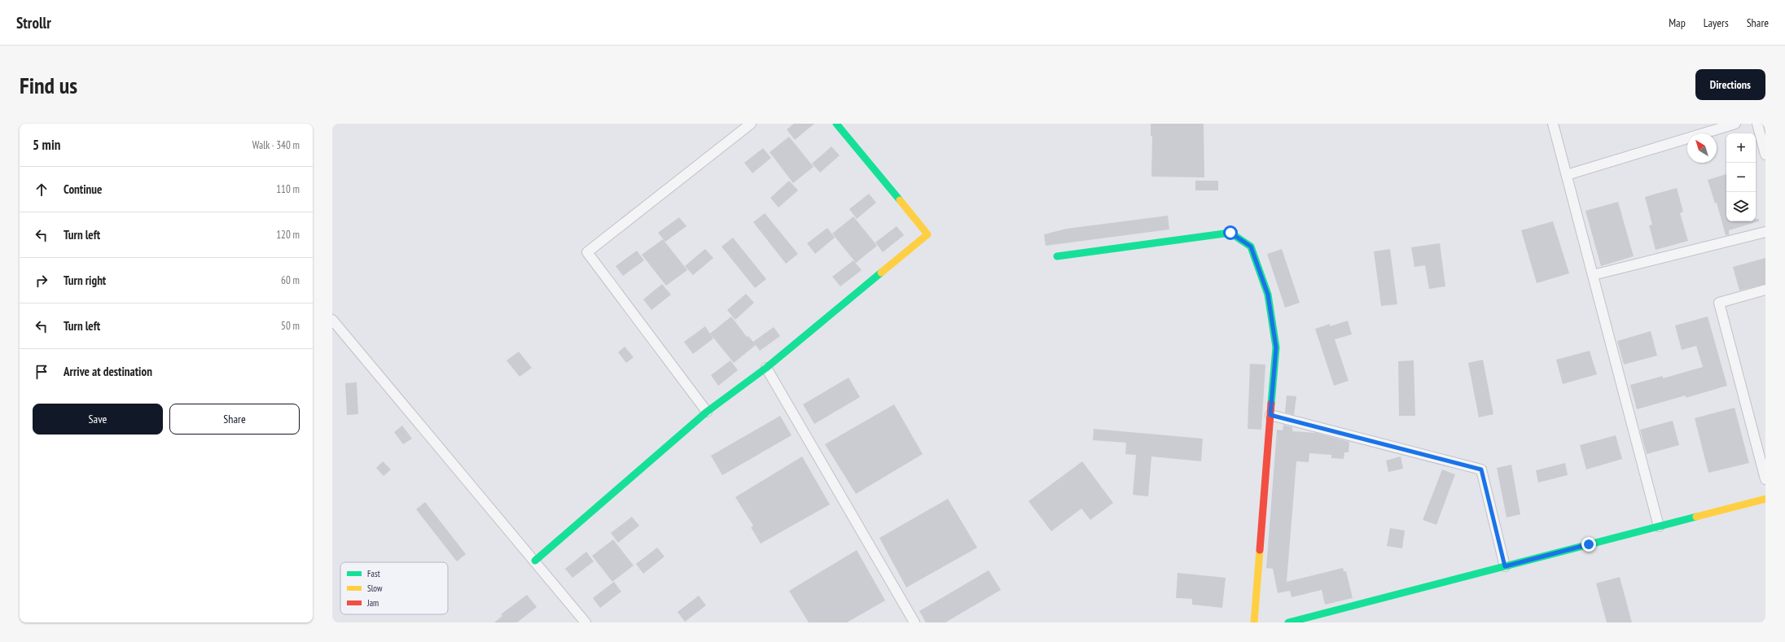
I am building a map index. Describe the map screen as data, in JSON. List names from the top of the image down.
{
  "legend": ["Fast", "Slow", "Jam"],
  "north": "top left",
  "page": {
    "header": "Strollr",
    "nav": ["Map", "Layers", "Share"],
    "buttons": [
      "Directions",
      ["Save", "Share"]
    ],
    "title": "Find us",
    "heading": ["5 min", "Walk · 340 m"],
    "map_buttons": ["+", "−"],
    "list": [
      ["Continue", "110 m"],
      ["Turn left", "120 m"],
      ["Turn right", "60 m"],
      ["Turn left", "50 m"],
      "Arrive at destination"
    ]
  }
}
